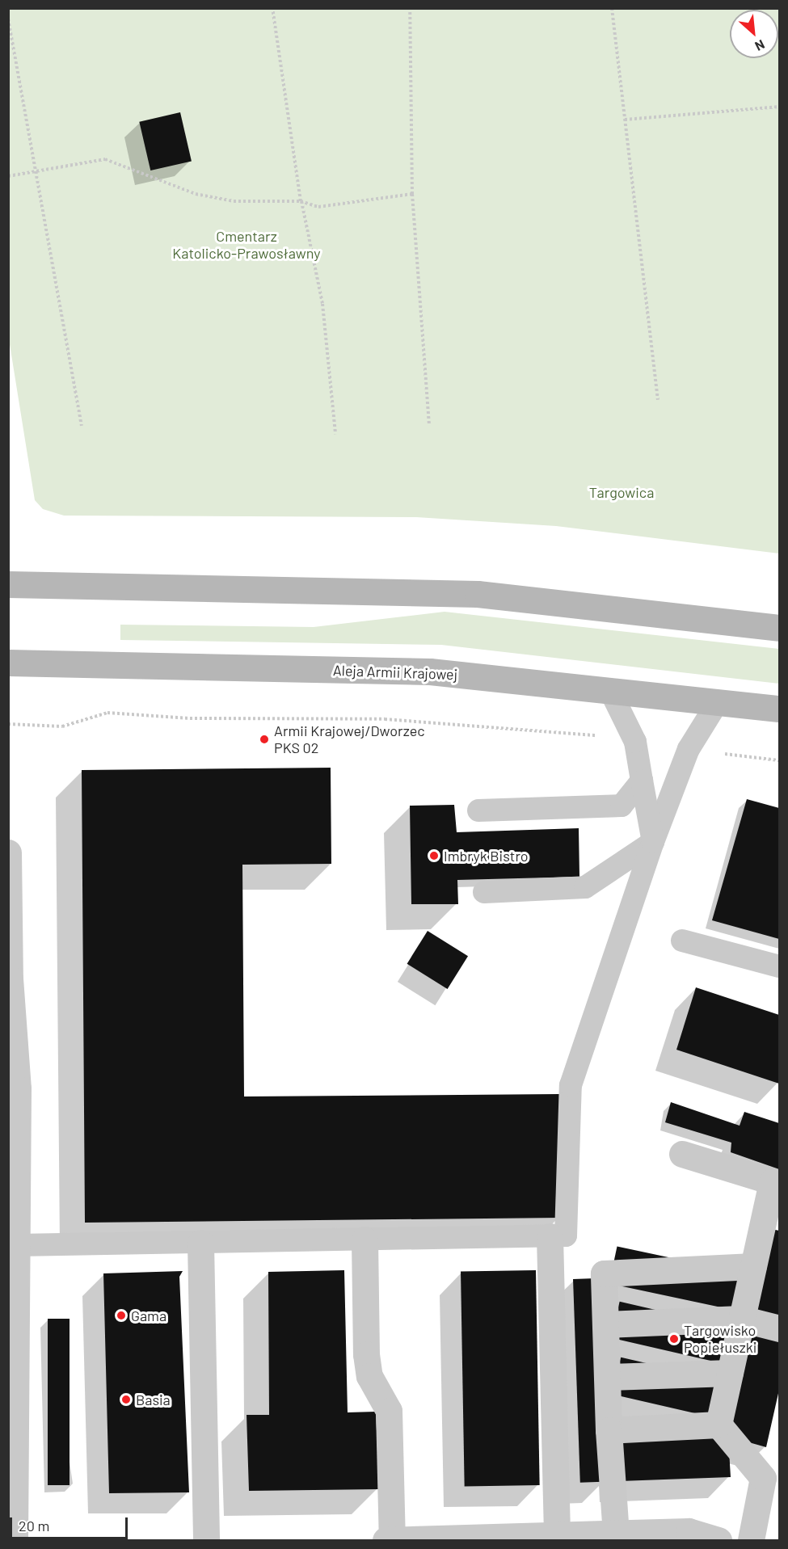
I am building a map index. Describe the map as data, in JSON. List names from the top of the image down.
{
  "streets": {
    "main road": ["Aleja Armii Krajowej"]
  },
  "parks": ["Cmentarz Katolicko-Prawosławny", "Targowica"],
  "places": [
    "Armii Krajowej/Dworzec PKS 02",
    "Imbryk Bistro",
    "Gama",
    "Targowisko Popiełuszki",
    "Basia"
  ],
  "scale_bar": "20 m",
  "north": "bottom right"
}
